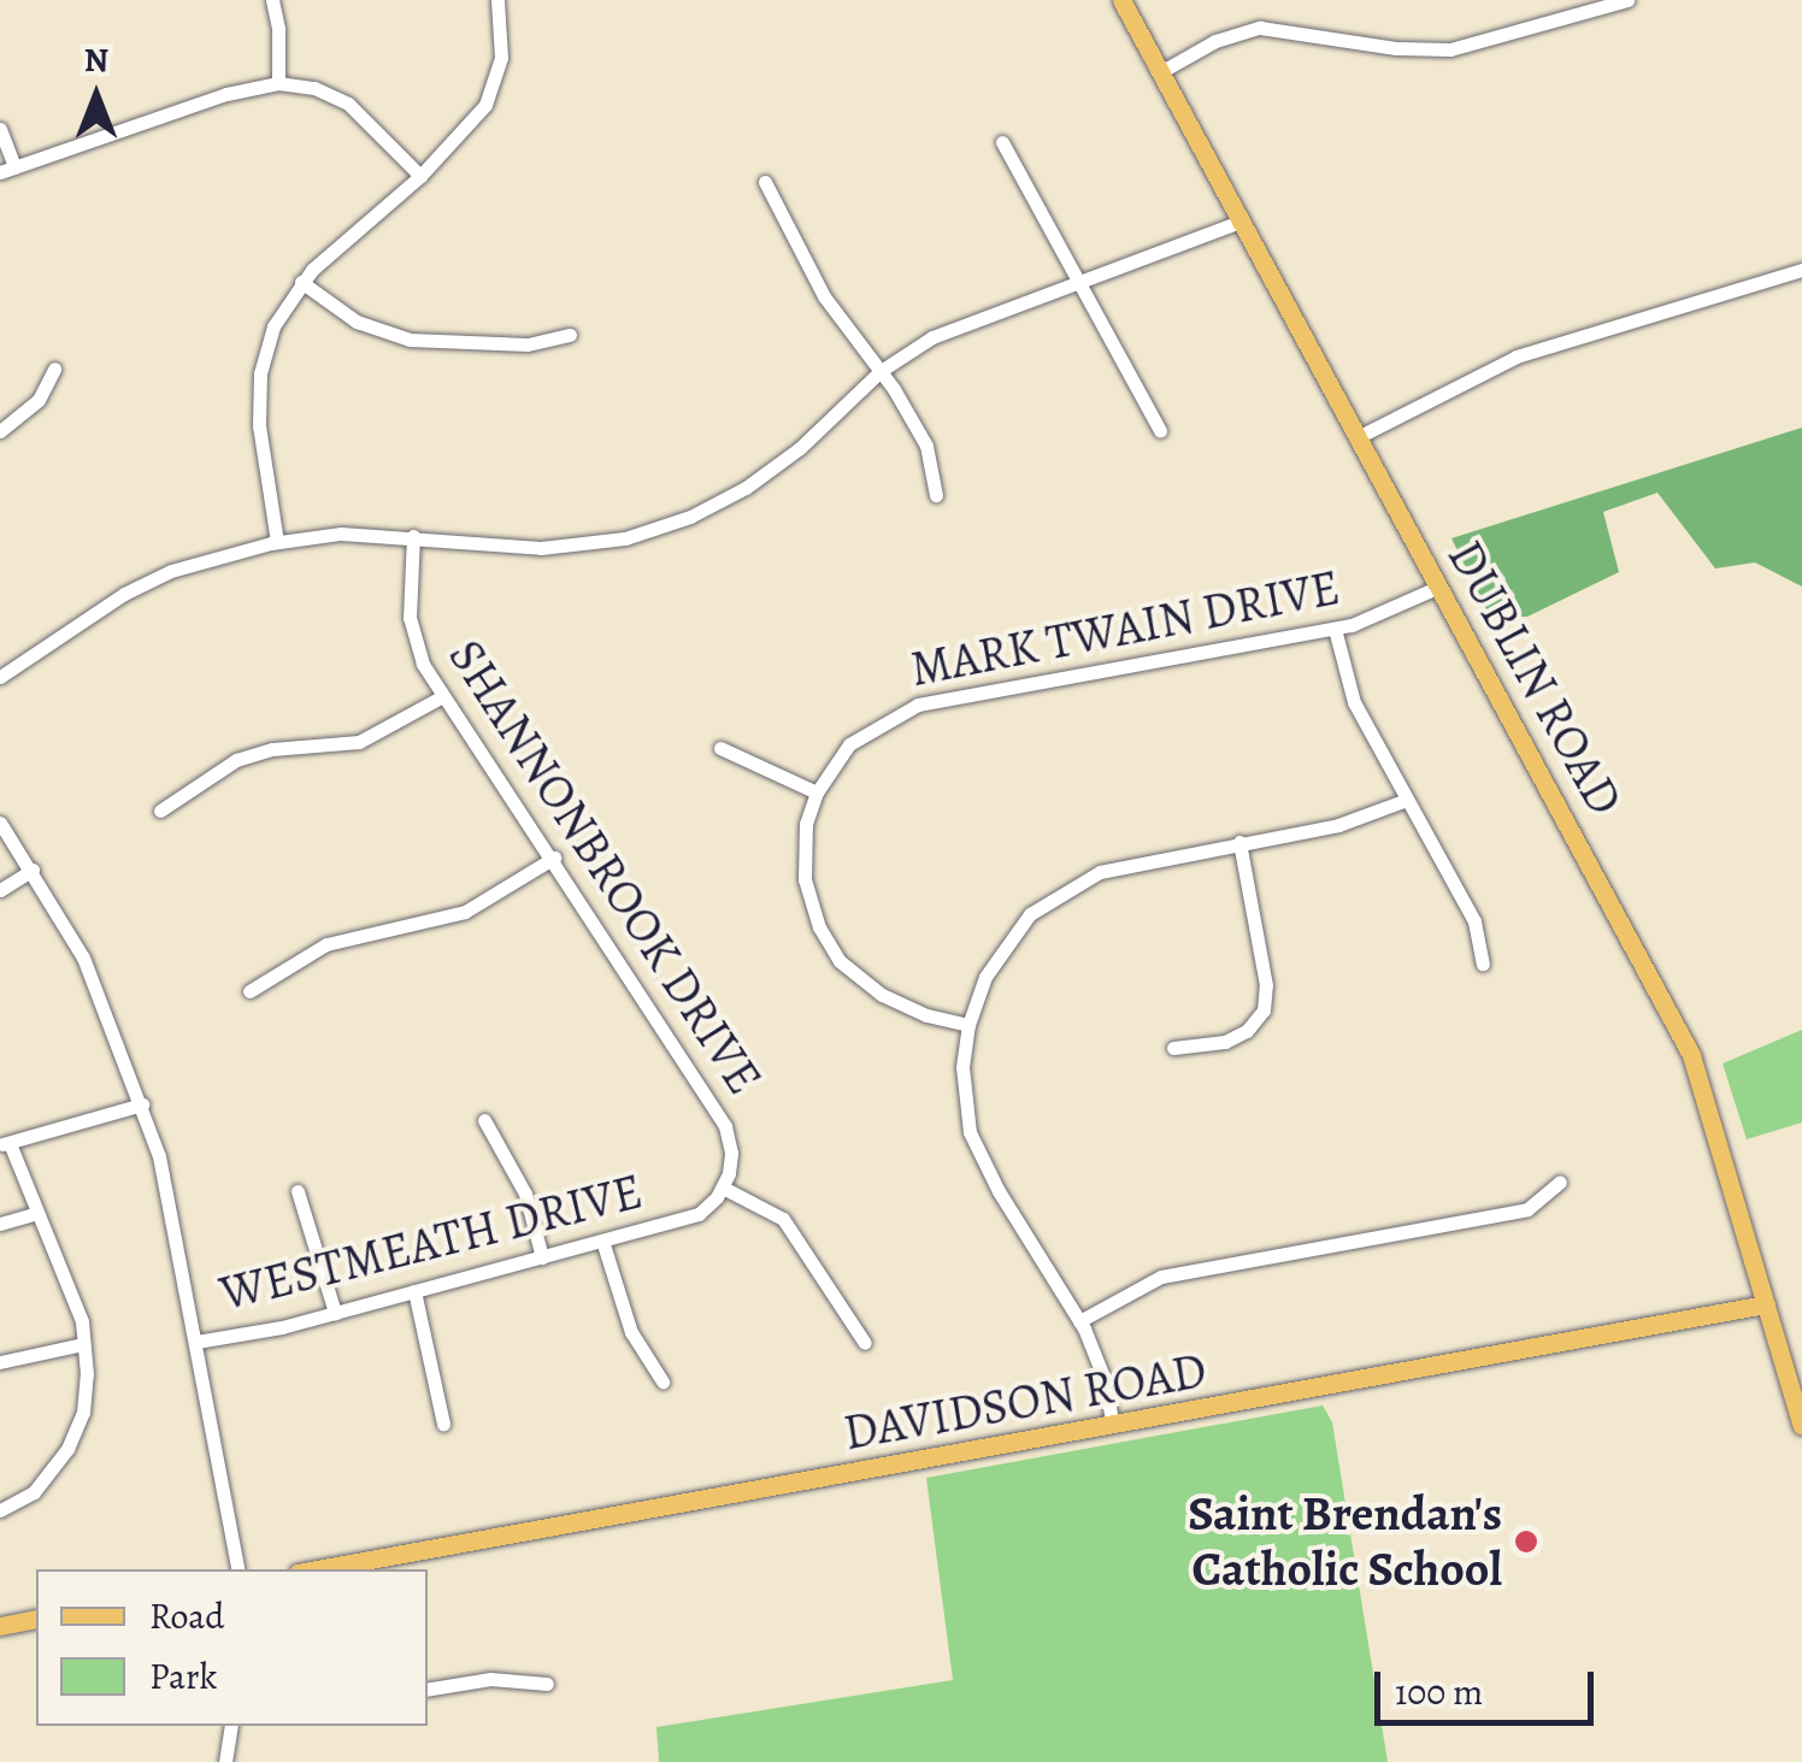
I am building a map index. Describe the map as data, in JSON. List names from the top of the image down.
{
  "streets": {
    "main road": ["DUBLIN ROAD", "DAVIDSON ROAD"],
    "street": ["MARK TWAIN DRIVE", "SHANNONBROOK DRIVE", "WESTMEATH DRIVE"]
  },
  "crossings": [
    ["MARK TWAIN DRIVE", "DUBLIN ROAD"],
    ["DUBLIN ROAD", "DAVIDSON ROAD"],
    ["SHANNONBROOK DRIVE", "WESTMEATH DRIVE"]
  ],
  "places": ["Saint Brendan's Catholic School"],
  "legend": ["Road", "Park"],
  "scale_bar": "100 m",
  "north": "top"
}
